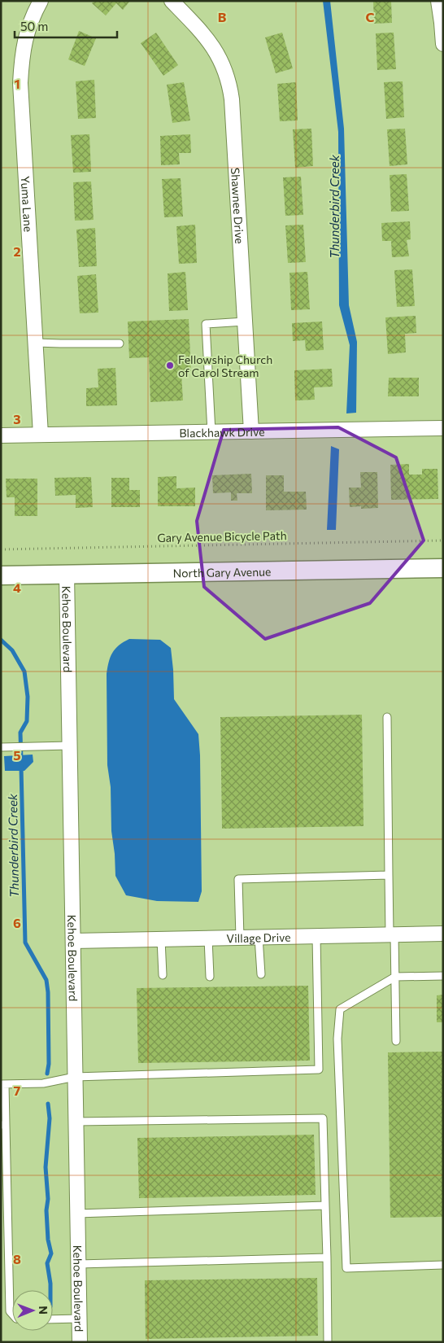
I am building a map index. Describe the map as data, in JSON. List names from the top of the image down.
{
  "streets": {
    "street": [
      "Yuma Lane",
      "Shawnee Drive",
      "Blackhawk Drive",
      "North Gary Avenue",
      "Kehoe Boulevard",
      "Village Drive"
    ],
    "path": ["Gary Avenue Bicycle Path"]
  },
  "crossings": [
    ["Yuma Lane", "Blackhawk Drive"],
    ["Shawnee Drive", "Blackhawk Drive"],
    ["North Gary Avenue", "Kehoe Boulevard"],
    ["Kehoe Boulevard", "Village Drive"]
  ],
  "water": ["Thunderbird Creek"],
  "places": ["Fellowship Church of Carol Stream"],
  "scale_bar": "50 m",
  "north": "right",
  "grid": {
    "columns": ["B", "C"],
    "rows": [
      "1",
      "2",
      "3",
      "4",
      "5",
      "6",
      "7",
      "8"
    ]
  }
}
